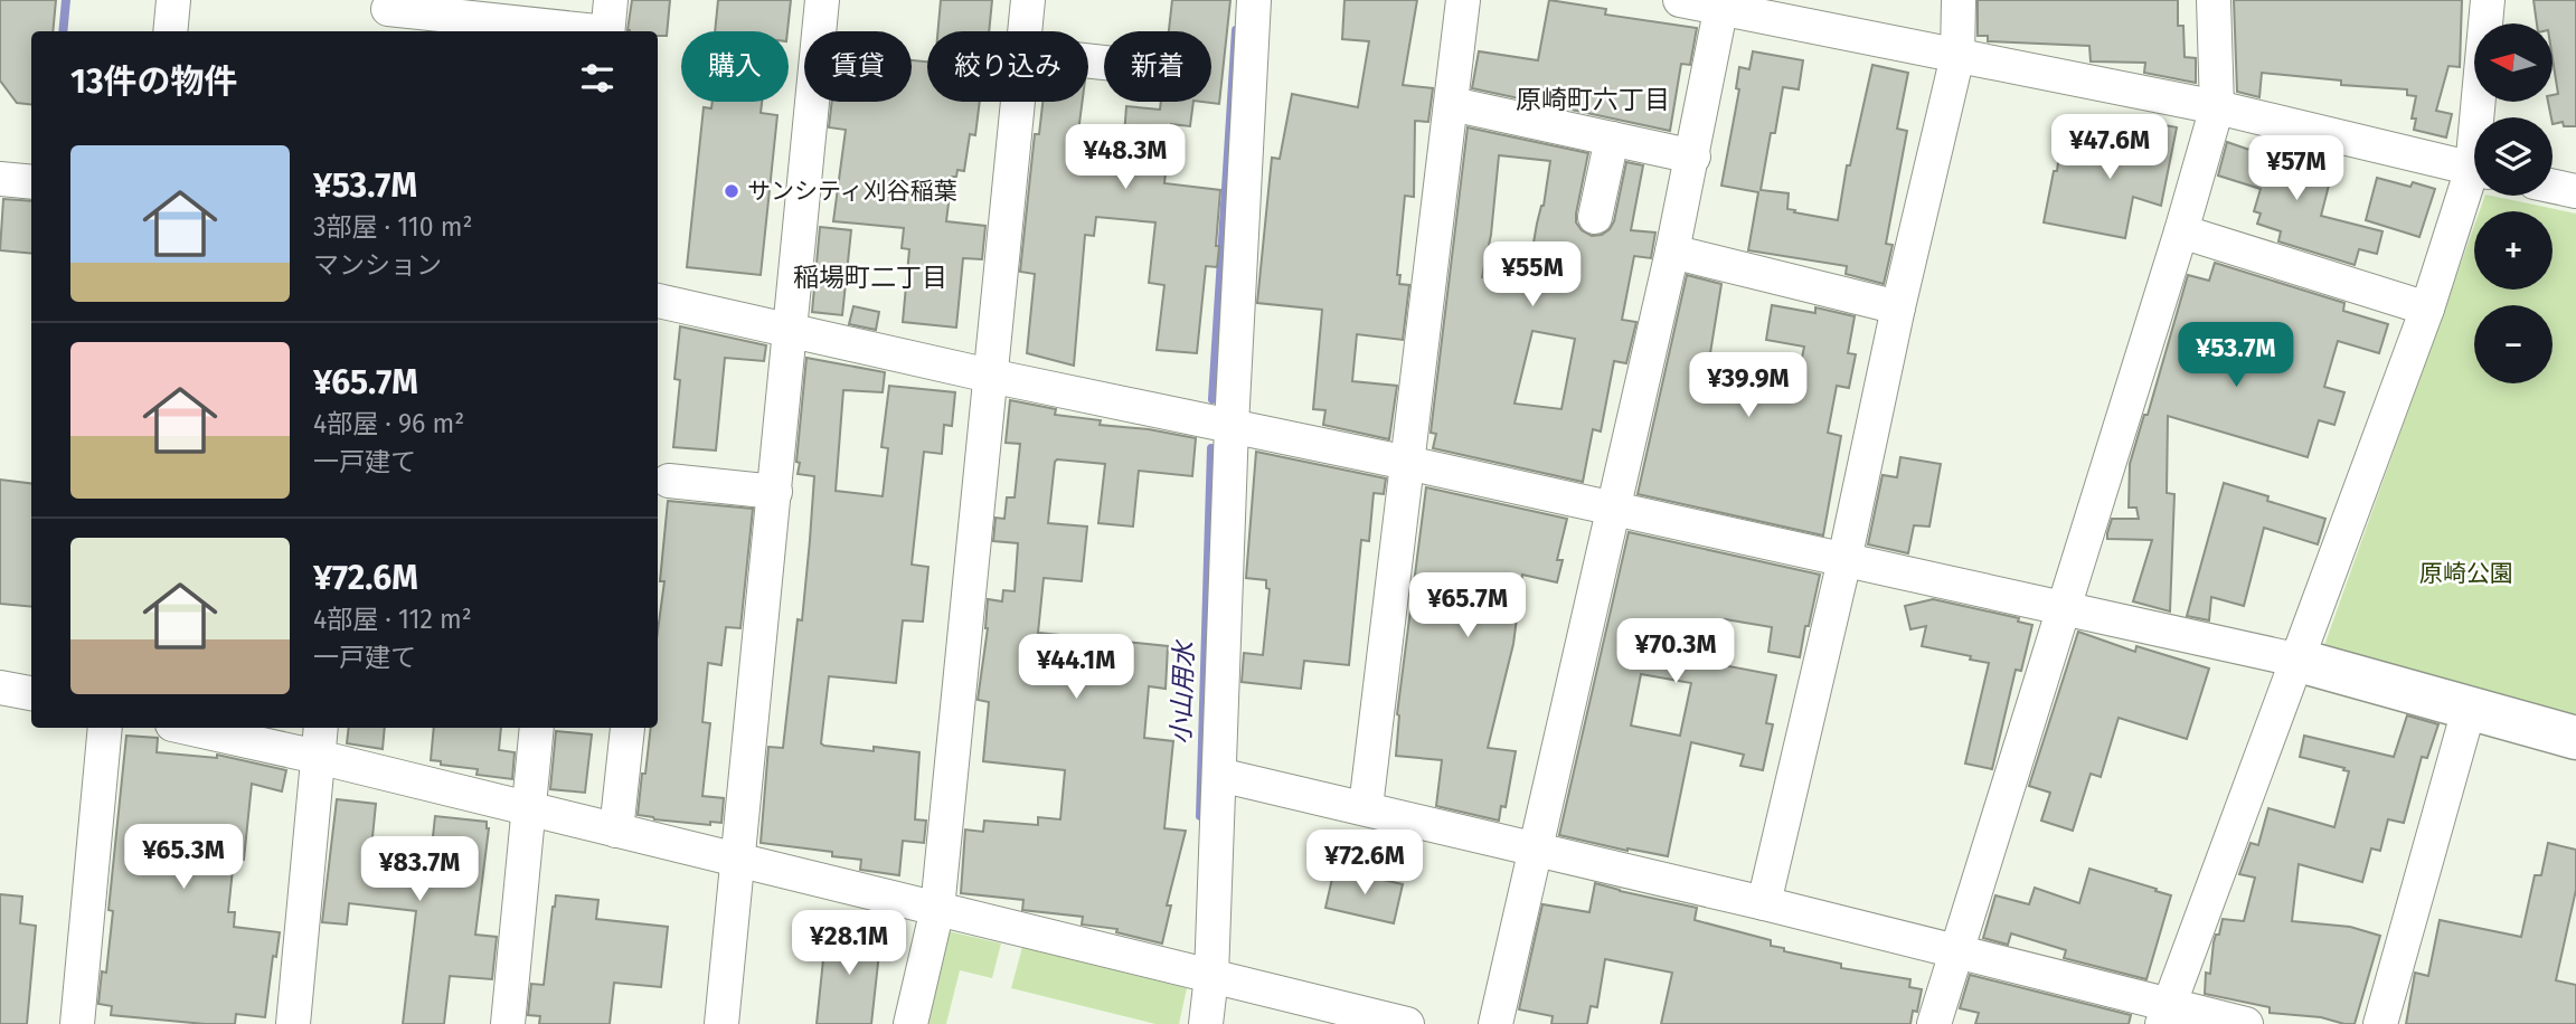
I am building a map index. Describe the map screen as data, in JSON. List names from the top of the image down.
{
  "districts": ["原崎町六丁目", "稲場町二丁目"],
  "water": ["小山用水"],
  "parks": ["原崎公園"],
  "places": ["サンシティ刈谷稲葉"],
  "north": "left",
  "page": {
    "map_buttons": ["+", "−"],
    "chip": [
      "購入",
      "賃貸",
      "絞り込み",
      "新着"
    ],
    "heading": "13件の物件",
    "price": [
      "¥47.6M",
      "¥48.3M",
      "¥57M",
      "¥55M",
      "¥53.7M",
      "¥39.9M",
      "¥65.7M",
      "¥70.3M",
      "¥44.1M",
      "¥65.3M",
      "¥72.6M",
      "¥83.7M",
      "¥28.1M"
    ],
    "list": [
      {
        "name": "¥53.7M",
        "note": "3部屋 · 110 m² · マンション"
      },
      {
        "name": "¥65.7M",
        "note": "4部屋 · 96 m² · 一戸建て"
      },
      {
        "name": "¥72.6M",
        "note": "4部屋 · 112 m² · 一戸建て"
      }
    ]
  }
}
